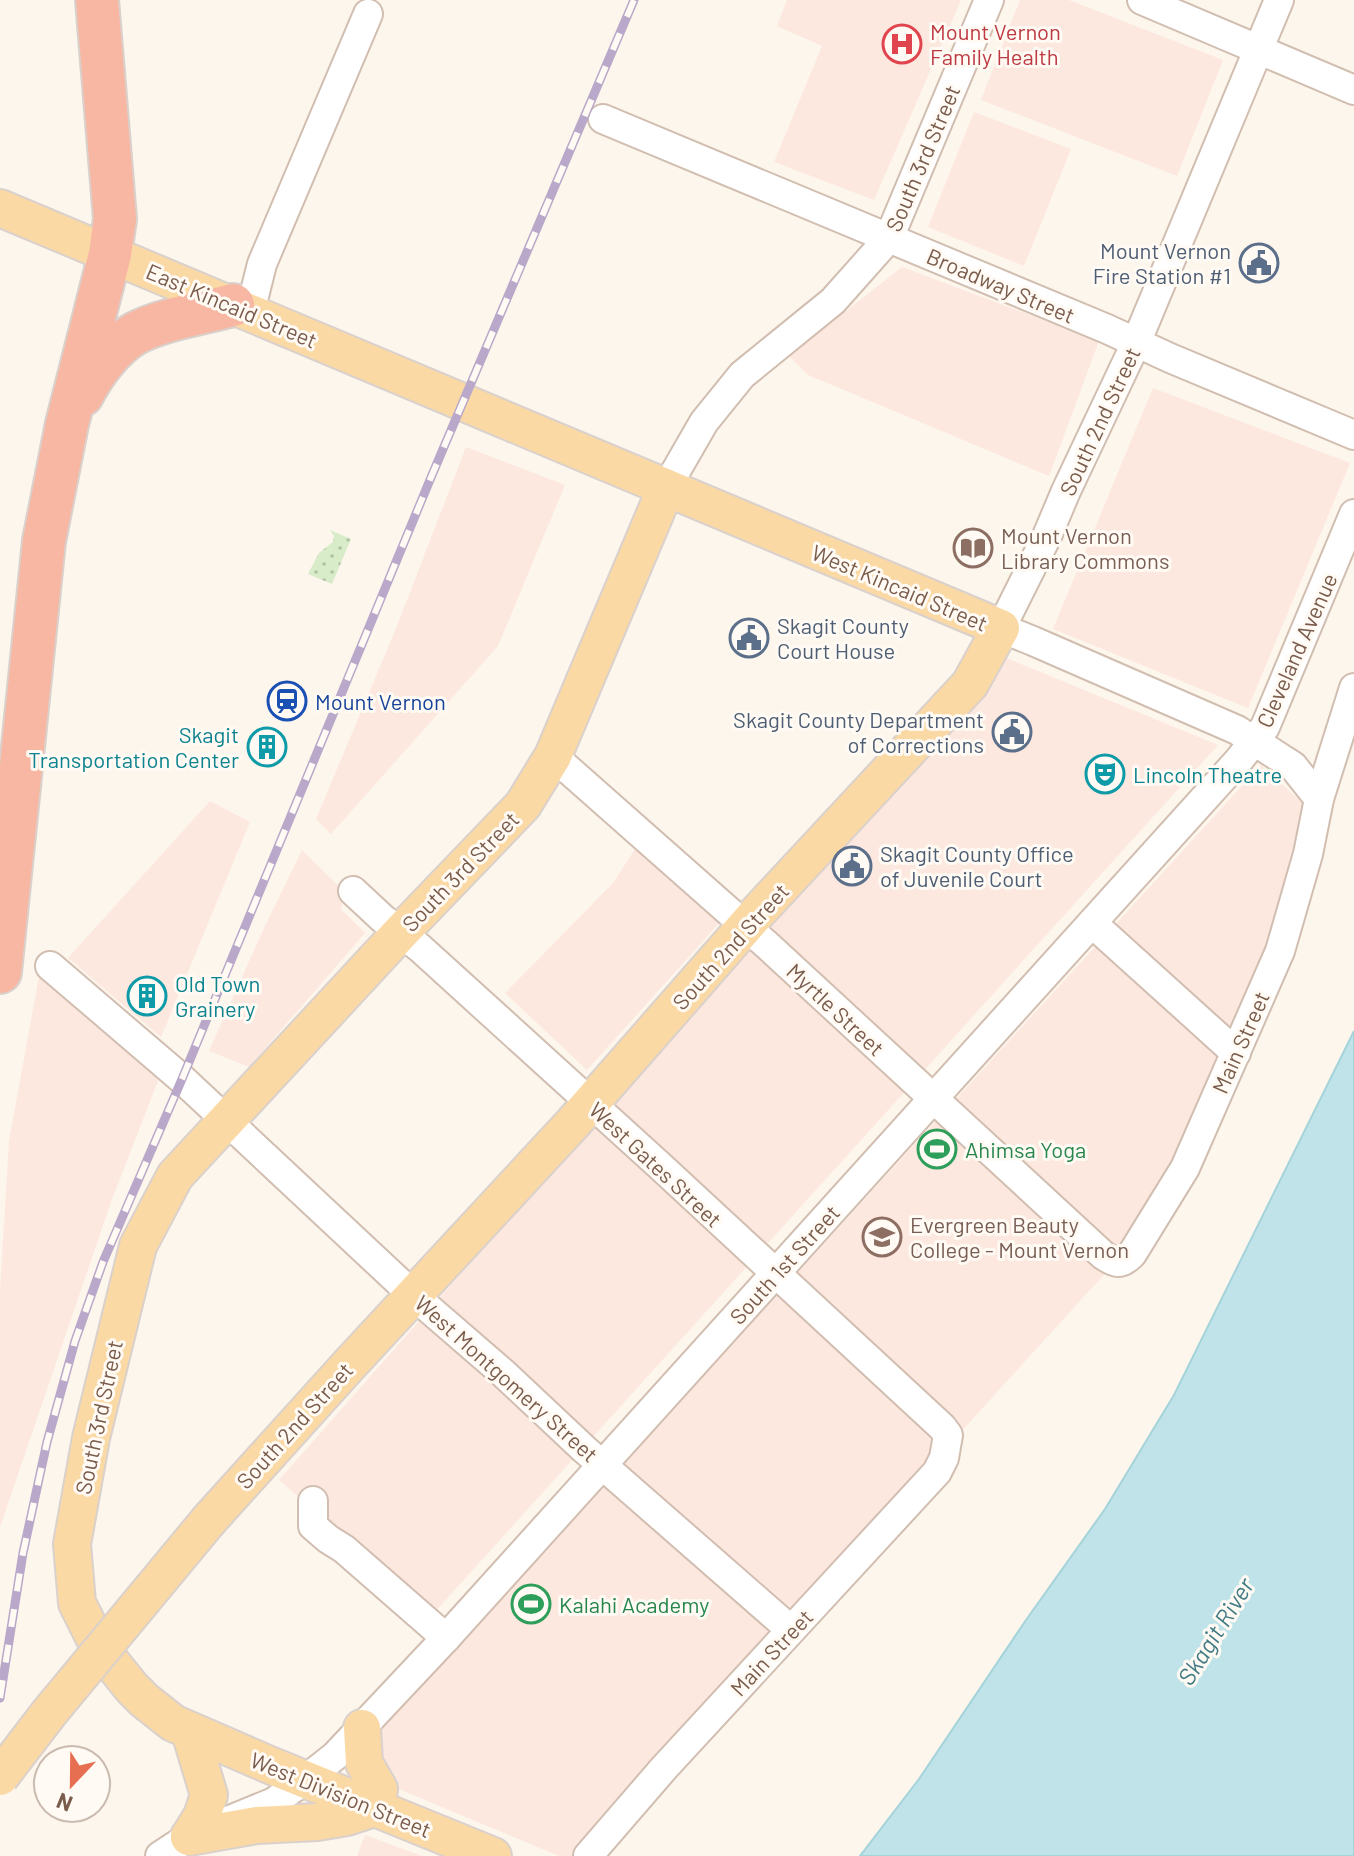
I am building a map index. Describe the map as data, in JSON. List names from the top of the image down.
{
  "streets": {
    "main road": [
      "South 3rd Street",
      "East Kincaid Street",
      "South 2nd Street",
      "West Kincaid Street",
      "West Division Street"
    ],
    "street": [
      "Broadway Street",
      "Cleveland Avenue",
      "Myrtle Street",
      "Main Street",
      "West Gates Street",
      "South 1st Street",
      "West Montgomery Street"
    ]
  },
  "crossings": [
    ["South 3rd Street", "Broadway Street"],
    ["South 3rd Street", "West Kincaid Street"],
    ["South 3rd Street", "Myrtle Street"],
    ["South 3rd Street", "West Gates Street"],
    ["South 3rd Street", "West Montgomery Street"],
    ["South 3rd Street", "West Division Street"],
    ["Broadway Street", "South 2nd Street"],
    ["East Kincaid Street", "West Kincaid Street"],
    ["South 2nd Street", "West Kincaid Street"],
    ["South 2nd Street", "Myrtle Street"],
    ["South 2nd Street", "West Gates Street"],
    ["South 2nd Street", "West Montgomery Street"],
    ["West Kincaid Street", "Cleveland Avenue"],
    ["West Kincaid Street", "Main Street"],
    ["West Kincaid Street", "South 1st Street"],
    ["Cleveland Avenue", "South 1st Street"],
    ["Myrtle Street", "Main Street"],
    ["Myrtle Street", "South 1st Street"],
    ["Main Street", "West Gates Street"],
    ["Main Street", "West Montgomery Street"],
    ["West Gates Street", "South 1st Street"],
    ["South 1st Street", "West Montgomery Street"],
    ["South 1st Street", "West Division Street"]
  ],
  "water": ["Skagit River"],
  "places": {
    "hospital": ["Mount Vernon Family Health"],
    "public building": [
      "Mount Vernon Fire Station #1",
      "Skagit County Court House",
      "Skagit County Department of Corrections",
      "Skagit County Office of Juvenile Court"
    ],
    "library": ["Mount Vernon Library Commons"],
    "station": ["Mount Vernon"],
    "building": ["Skagit Transportation Center", "Old Town Grainery"],
    "theatre": ["Lincoln Theatre"],
    "sports": ["Ahimsa Yoga", "Kalahi Academy"],
    "school or university": ["Evergreen Beauty College - Mount Vernon"]
  },
  "north": "bottom"
}
